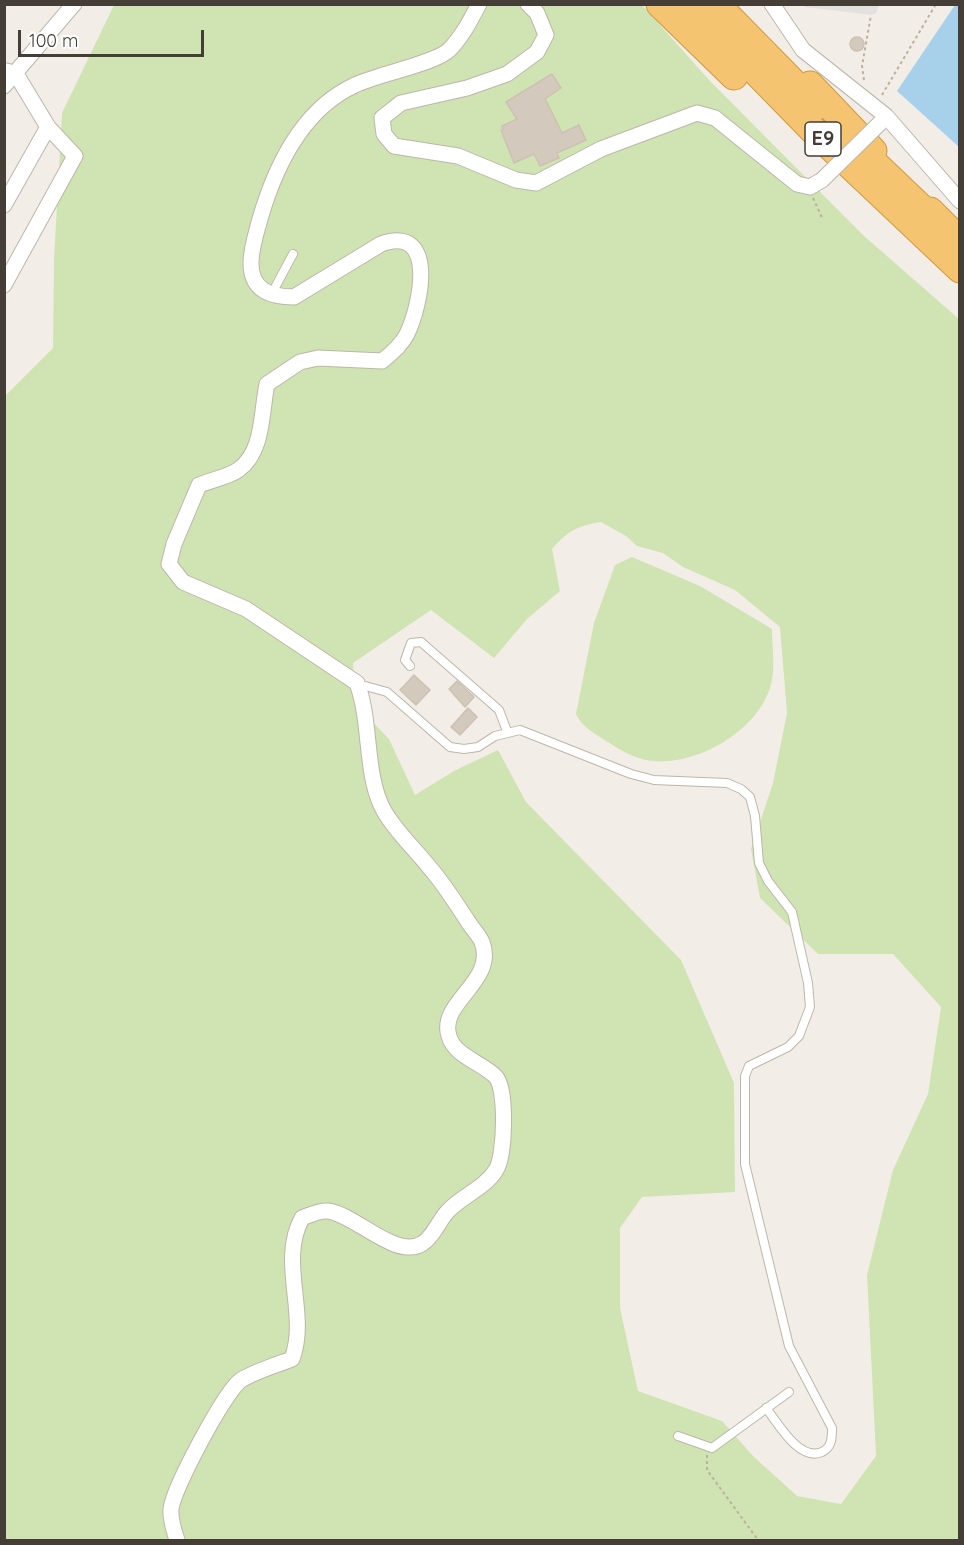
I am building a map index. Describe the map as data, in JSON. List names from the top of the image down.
{
  "streets": {
    "highway": ["E9"]
  },
  "scale_bar": "100 m"
}
